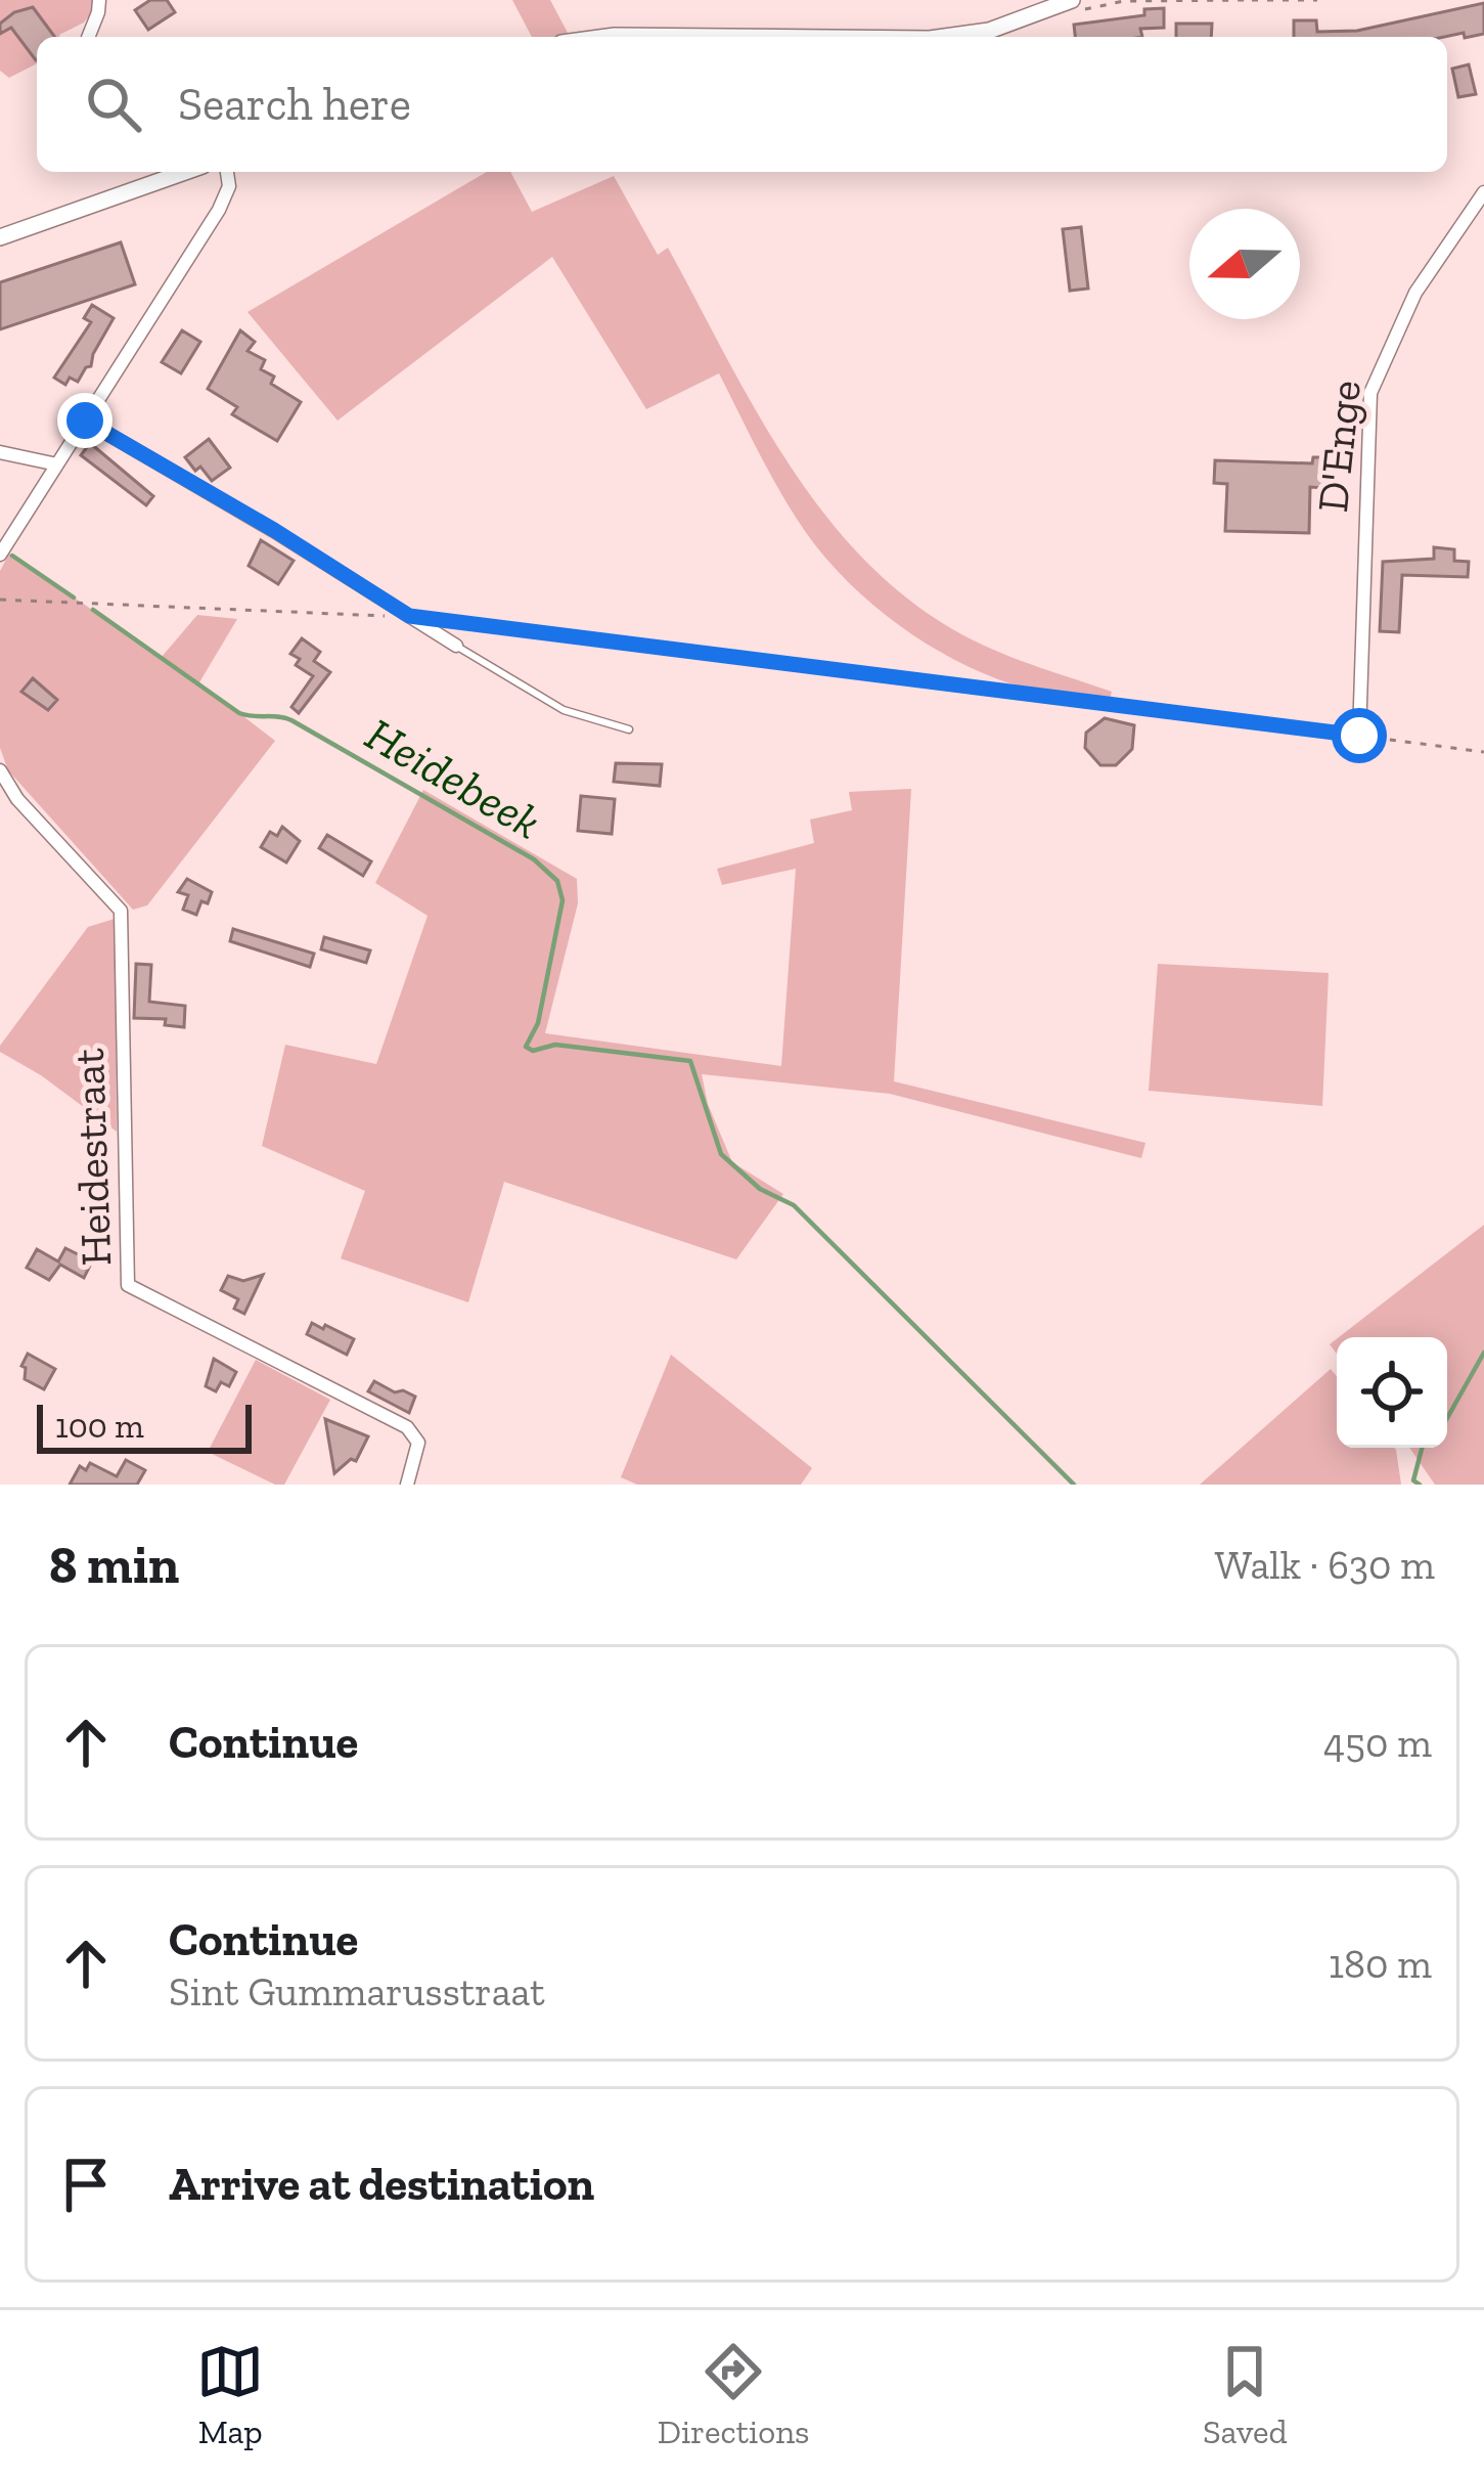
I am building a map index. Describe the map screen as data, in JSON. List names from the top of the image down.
{
  "streets": {
    "street": ["D'Enge", "Heidestraat"]
  },
  "water": ["Heidebeek"],
  "scale_bar": "100 m",
  "north": "left",
  "page": {
    "search": "Search here",
    "scale": "100 m",
    "heading": ["8 min", "Walk · 630 m"],
    "list": [
      ["Continue", "450 m"],
      ["Continue", "Sint Gummarusstraat", "180 m"],
      "Arrive at destination"
    ],
    "nav": ["Map", "Directions", "Saved"]
  }
}
